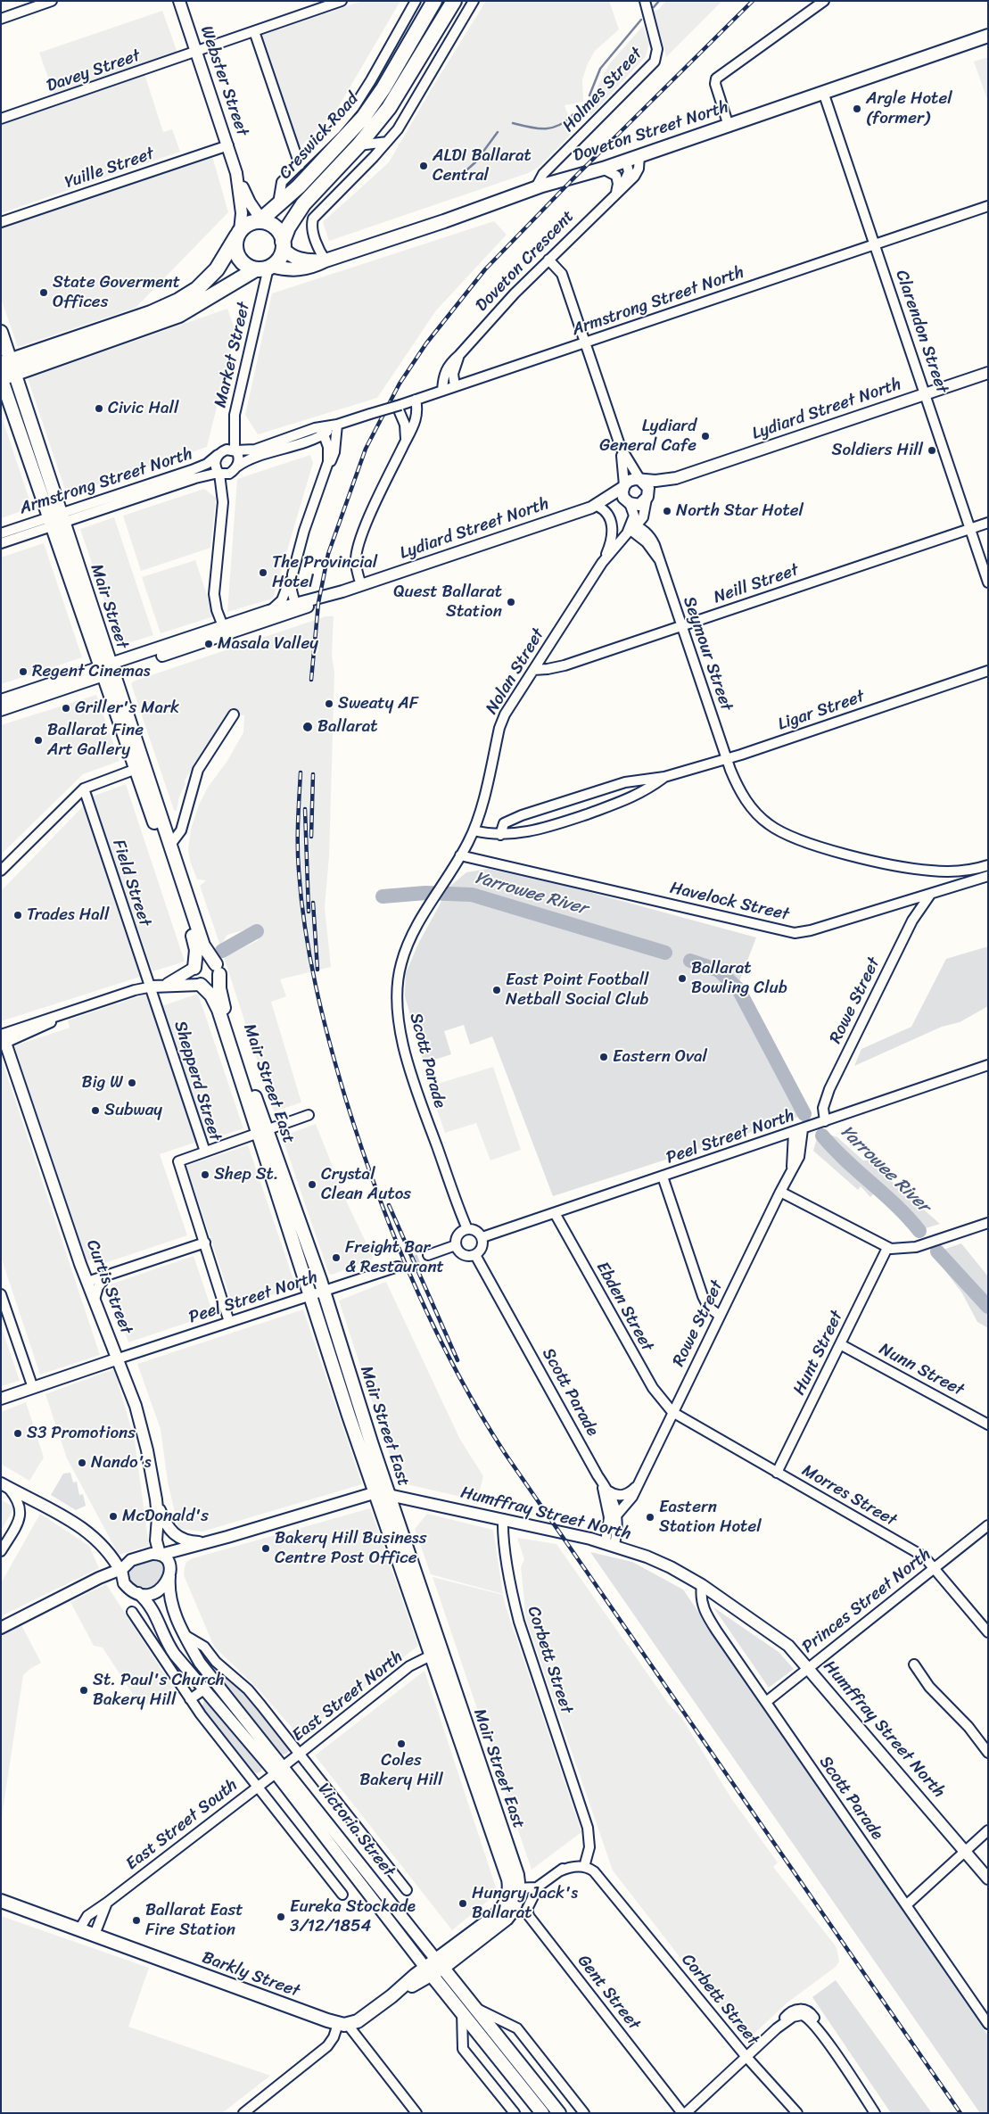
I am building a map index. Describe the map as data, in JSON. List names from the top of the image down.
{
  "streets": {
    "highway": ["Creswick Road"],
    "main road": [
      "Doveton Street North",
      "Mair Street",
      "Mair Street East",
      "Victoria Street",
      "Barkly Street"
    ],
    "street": [
      "Davey Street",
      "Webster Street",
      "Holmes Street",
      "Yuille Street",
      "Doveton Crescent",
      "Armstrong Street North",
      "Clarendon Street",
      "Market Street",
      "Lydiard Street North",
      "Neill Street",
      "Seymour Street",
      "Nolan Street",
      "Ligar Street",
      "Field Street",
      "Havelock Street",
      "Rowe Street",
      "Scott Parade",
      "Shepperd Street",
      "Peel Street North",
      "Curtis Street",
      "Ebden Street",
      "Hunt Street",
      "Nunn Street",
      "Morres Street",
      "Humffray Street North",
      "Princes Street North",
      "Corbett Street",
      "East Street North",
      "East Street South",
      "Gent Street"
    ]
  },
  "crossings": [
    ["Davey Street", "Webster Street"],
    ["Webster Street", "Doveton Street North"],
    ["Webster Street", "Creswick Road"],
    ["Webster Street", "Yuille Street"],
    ["Webster Street", "Market Street"],
    ["Holmes Street", "Doveton Street North"],
    ["Doveton Street North", "Creswick Road"],
    ["Doveton Street North", "Doveton Crescent"],
    ["Doveton Street North", "Clarendon Street"],
    ["Doveton Street North", "Market Street"],
    ["Creswick Road", "Market Street"],
    ["Doveton Crescent", "Armstrong Street North"],
    ["Armstrong Street North", "Clarendon Street"],
    ["Armstrong Street North", "Market Street"],
    ["Armstrong Street North", "Mair Street"],
    ["Clarendon Street", "Lydiard Street North"],
    ["Clarendon Street", "Neill Street"],
    ["Lydiard Street North", "Mair Street"],
    ["Lydiard Street North", "Nolan Street"],
    ["Neill Street", "Seymour Street"],
    ["Neill Street", "Nolan Street"],
    ["Mair Street", "Mair Street East"],
    ["Seymour Street", "Nolan Street"],
    ["Seymour Street", "Ligar Street"],
    ["Nolan Street", "Ligar Street"],
    ["Nolan Street", "Havelock Street"],
    ["Nolan Street", "Scott Parade"],
    ["Field Street", "Shepperd Street"],
    ["Havelock Street", "Rowe Street"],
    ["Havelock Street", "Scott Parade"],
    ["Rowe Street", "Scott Parade"],
    ["Rowe Street", "Peel Street North"],
    ["Rowe Street", "Ebden Street"],
    ["Rowe Street", "Morres Street"],
    ["Scott Parade", "Peel Street North"],
    ["Scott Parade", "Humffray Street North"],
    ["Scott Parade", "Princes Street North"],
    ["Shepperd Street", "Peel Street North"],
    ["Mair Street East", "Peel Street North"],
    ["Mair Street East", "Humffray Street North"],
    ["Mair Street East", "East Street North"],
    ["Peel Street North", "Curtis Street"],
    ["Peel Street North", "Ebden Street"],
    ["Curtis Street", "Humffray Street North"],
    ["Curtis Street", "Victoria Street"],
    ["Ebden Street", "Morres Street"],
    ["Hunt Street", "Nunn Street"],
    ["Hunt Street", "Morres Street"],
    ["Morres Street", "Princes Street North"],
    ["Humffray Street North", "Princes Street North"],
    ["Humffray Street North", "Corbett Street"],
    ["Humffray Street North", "Victoria Street"],
    ["East Street North", "East Street South"],
    ["East Street North", "Victoria Street"],
    ["East Street South", "Victoria Street"],
    ["East Street South", "Barkly Street"]
  ],
  "water": ["Yarrowee River"],
  "places": [
    "Argle Hotel (former)",
    "ALDI Ballarat Central",
    "State Goverment Offices",
    "Civic Hall",
    "Lydiard General Cafe",
    "Soldiers Hill",
    "North Star Hotel",
    "The Provincial Hotel",
    "Quest Ballarat Station",
    "Masala Valley",
    "Regent Cinemas",
    "Sweaty AF",
    "Griller's Mark",
    "Ballarat",
    "Ballarat Fine Art Gallery",
    "Trades Hall",
    "Ballarat Bowling Club",
    "East Point Football Netball Social Club",
    "Eastern Oval",
    "Big W",
    "Subway",
    "Shep St.",
    "Crystal Clean Autos",
    "Freight Bar & Restaurant",
    "S3 Promotions",
    "Nando's",
    "McDonald's",
    "Eastern Station Hotel",
    "Bakery Hill Business Centre Post Office",
    "St. Paul's Church Bakery Hill",
    "Coles Bakery Hill",
    "Hungry Jack's Ballarat",
    "Eureka Stockade 3/12/1854",
    "Ballarat East Fire Station"
  ]
}
